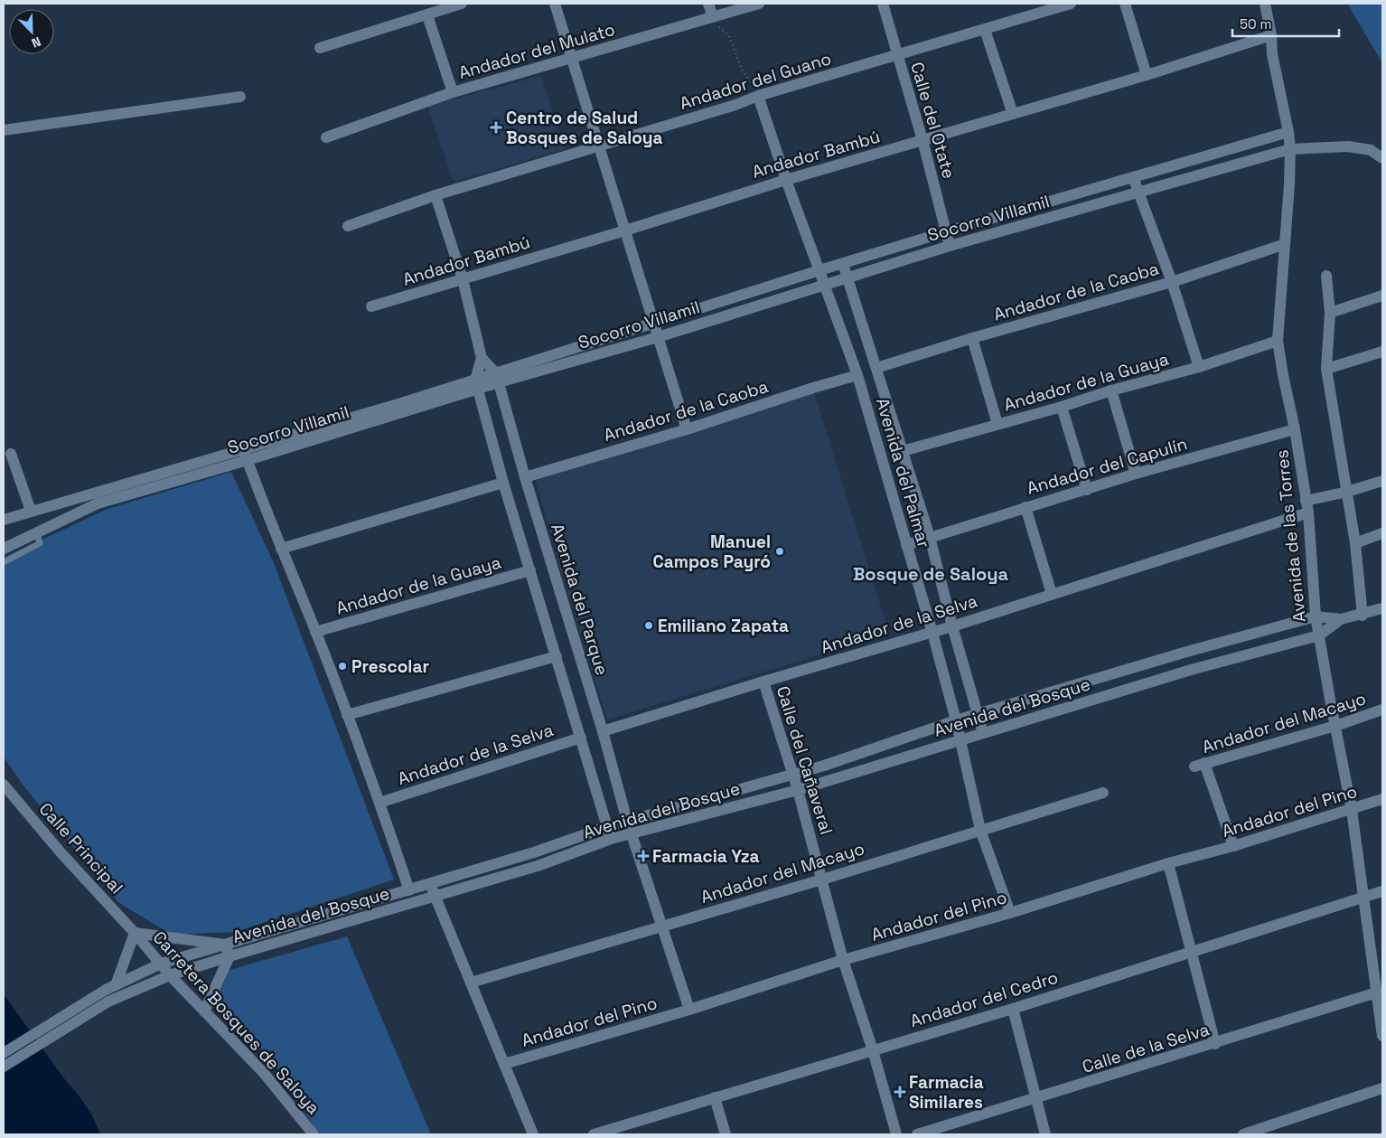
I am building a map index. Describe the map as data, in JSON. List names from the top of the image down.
{
  "streets": {
    "street": [
      "Andador del Mulato",
      "Andador del Guano",
      "Calle del Otate",
      "Andador Bambú",
      "Socorro Villamil",
      "Andador de la Caoba",
      "Andador de la Guaya",
      "Andador del Capulín",
      "Avenida del Palmar",
      "Avenida de las Torres",
      "Avenida del Parque",
      "Andador de la Selva",
      "Avenida del Bosque",
      "Andador del Macayo",
      "Calle del Cañaveral",
      "Andador del Pino",
      "Calle Principal",
      "Andador del Cedro",
      "Carretera Bosques de Saloya",
      "Calle de la Selva"
    ]
  },
  "crossings": [
    ["Andador del Guano", "Calle del Otate"],
    ["Andador del Guano", "Avenida del Palmar"],
    ["Calle del Otate", "Andador Bambú"],
    ["Calle del Otate", "Socorro Villamil"],
    ["Andador Bambú", "Avenida del Palmar"],
    ["Andador Bambú", "Avenida de las Torres"],
    ["Socorro Villamil", "Avenida del Palmar"],
    ["Socorro Villamil", "Avenida de las Torres"],
    ["Socorro Villamil", "Avenida del Parque"],
    ["Andador de la Caoba", "Avenida del Palmar"],
    ["Andador de la Caoba", "Avenida de las Torres"],
    ["Andador de la Caoba", "Avenida del Parque"],
    ["Andador de la Guaya", "Avenida del Palmar"],
    ["Andador de la Guaya", "Avenida de las Torres"],
    ["Andador del Capulín", "Avenida del Palmar"],
    ["Andador del Capulín", "Avenida de las Torres"],
    ["Avenida del Palmar", "Andador de la Selva"],
    ["Avenida del Palmar", "Avenida del Bosque"],
    ["Avenida del Palmar", "Andador del Macayo"],
    ["Avenida del Palmar", "Andador del Pino"],
    ["Avenida de las Torres", "Andador de la Selva"],
    ["Avenida de las Torres", "Avenida del Bosque"],
    ["Avenida de las Torres", "Andador del Macayo"],
    ["Avenida de las Torres", "Andador del Pino"],
    ["Avenida de las Torres", "Andador del Cedro"],
    ["Avenida de las Torres", "Calle de la Selva"],
    ["Avenida del Parque", "Andador de la Selva"],
    ["Avenida del Parque", "Avenida del Bosque"],
    ["Avenida del Parque", "Andador del Macayo"],
    ["Avenida del Parque", "Andador del Pino"],
    ["Andador de la Selva", "Calle del Cañaveral"],
    ["Avenida del Bosque", "Calle del Cañaveral"],
    ["Avenida del Bosque", "Carretera Bosques de Saloya"],
    ["Andador del Macayo", "Calle del Cañaveral"],
    ["Andador del Macayo", "Andador del Pino"],
    ["Calle del Cañaveral", "Andador del Pino"],
    ["Calle del Cañaveral", "Andador del Cedro"],
    ["Calle Principal", "Carretera Bosques de Saloya"]
  ],
  "districts": ["Bosque de Saloya"],
  "places": {
    "health": ["Centro de Salud Bosques de Saloya", "Farmacia Yza", "Farmacia Similares"],
    "other": ["Manuel Campos Payró", "Emiliano Zapata", "Prescolar"]
  },
  "scale_bar": "50 m",
  "north": "bottom right"
}
